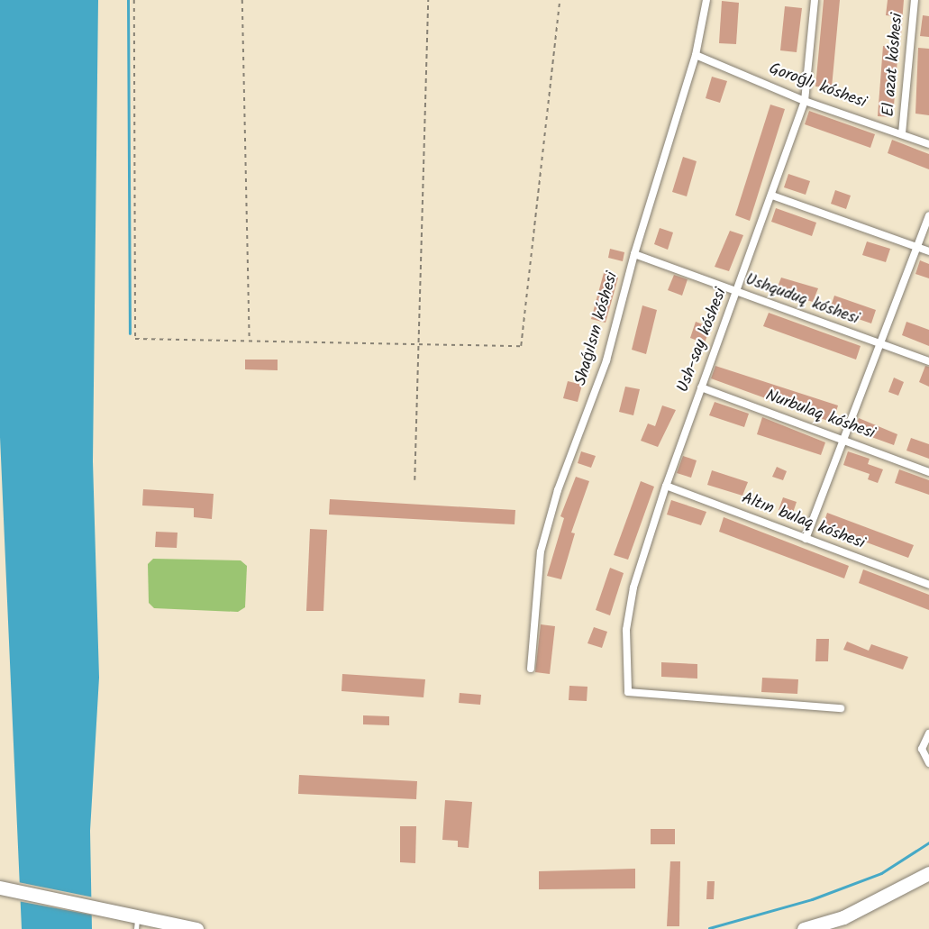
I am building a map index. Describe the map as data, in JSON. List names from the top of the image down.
{
  "streets": {
    "street": [
      "El azat kóshesi",
      "Goroǵlı kóshesi",
      "Ushquduq kóshesi",
      "Shaǵılsın kóshesi",
      "Ush-say kóshesi",
      "Nurbulaq kóshesi",
      "Altın bulaq kóshesi"
    ]
  },
  "crossings": [
    ["El azat kóshesi", "Goroǵlı kóshesi"],
    ["Goroǵlı kóshesi", "Shaǵılsın kóshesi"],
    ["Goroǵlı kóshesi", "Ush-say kóshesi"],
    ["Ushquduq kóshesi", "Shaǵılsın kóshesi"],
    ["Ushquduq kóshesi", "Ush-say kóshesi"],
    ["Ush-say kóshesi", "Nurbulaq kóshesi"],
    ["Ush-say kóshesi", "Altın bulaq kóshesi"]
  ]
}
